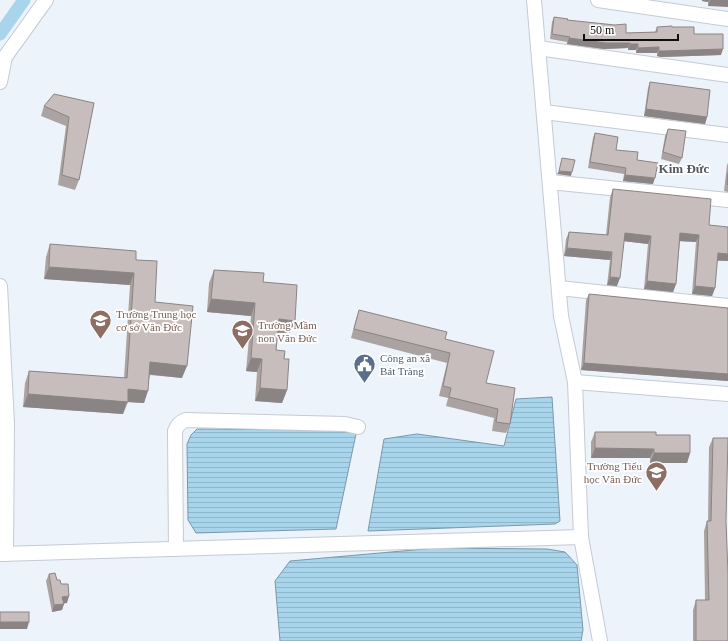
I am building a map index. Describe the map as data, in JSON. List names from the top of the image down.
{
  "districts": ["Kim Đức"],
  "places": {
    "school or university": ["Trường Trung học cơ sở Văn Đức", "Trường Mầm non Văn Đức", "Trường Tiểu học Văn Đức"],
    "public building": ["Công an xã Bát Tràng"]
  },
  "scale_bar": "50 m"
}
